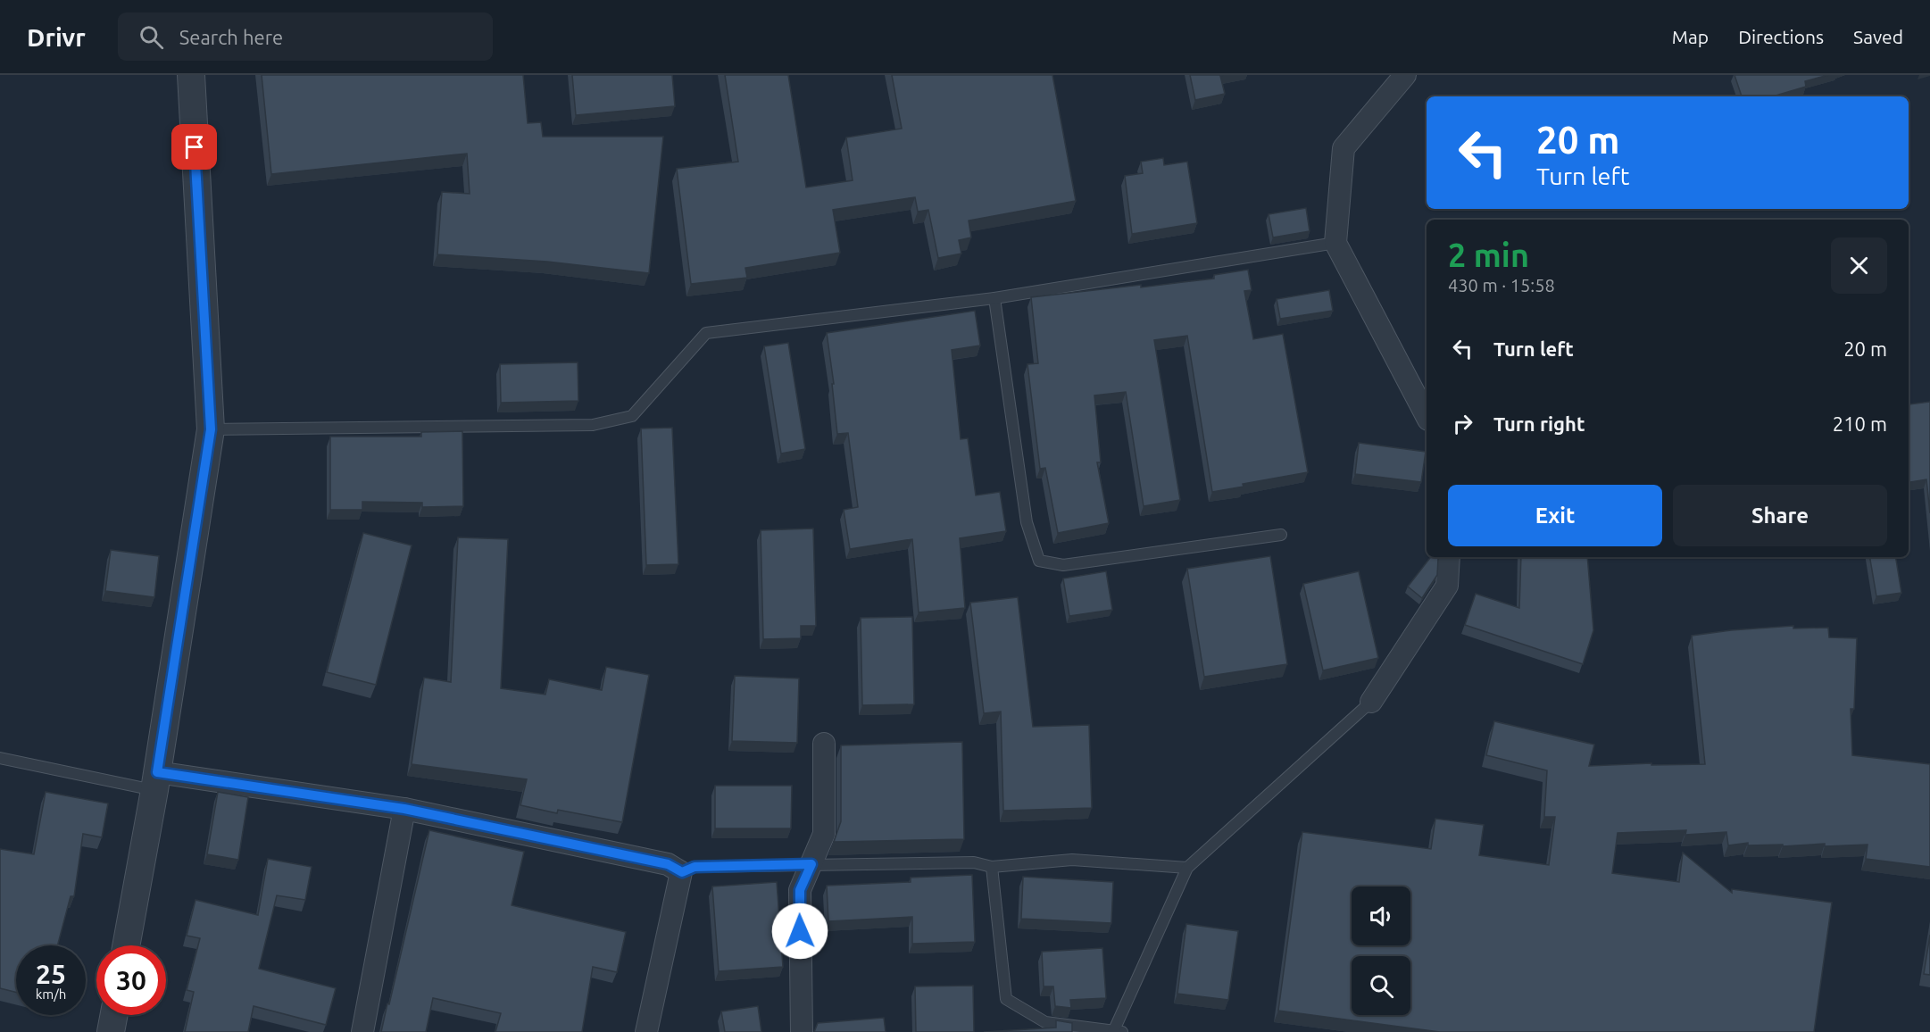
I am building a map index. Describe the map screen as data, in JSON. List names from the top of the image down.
{
  "page": {
    "header": "Drivr",
    "search": "Search here",
    "nav": ["Map", "Directions", "Saved"],
    "turn": ["20 m", "Turn left"],
    "heading": ["2 min", "430 m · 15:58"],
    "list": [
      {
        "name": "Turn left",
        "value": "20 m"
      },
      {
        "name": "Turn right",
        "value": "210 m"
      }
    ],
    "buttons": ["Exit", "Share"],
    "speed": "25 km/h",
    "limit": "30"
  }
}
